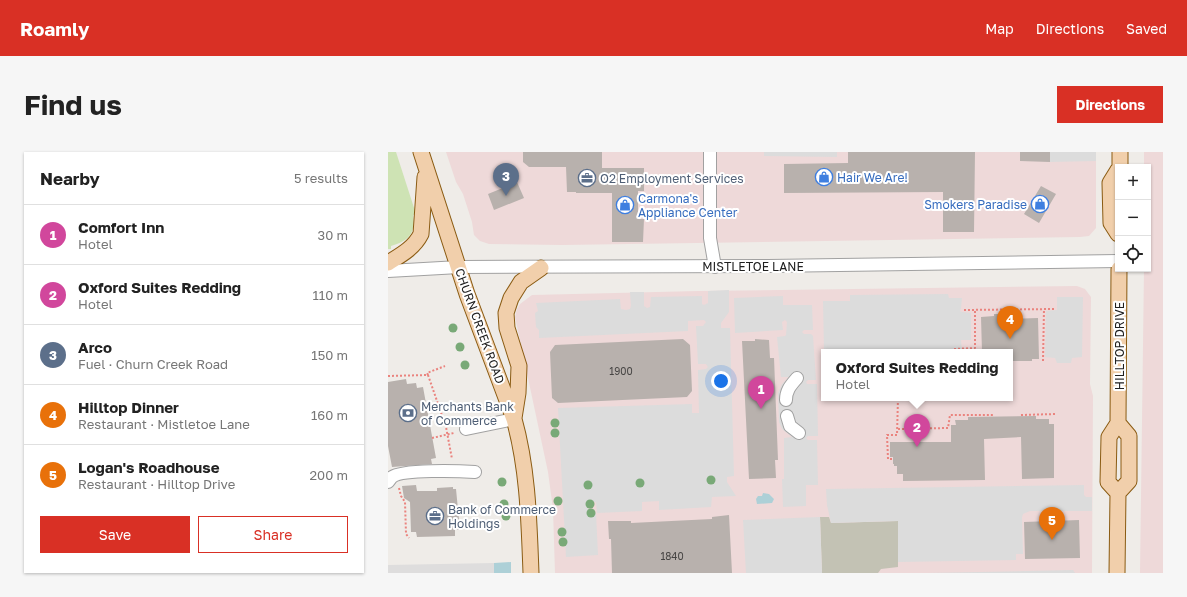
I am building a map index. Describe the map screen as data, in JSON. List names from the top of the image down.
{
  "streets": {
    "main road": ["CHURN CREEK ROAD", "HILLTOP DRIVE"],
    "street": ["MISTLETOE LANE"]
  },
  "crossings": [
    ["MISTLETOE LANE", "CHURN CREEK ROAD"]
  ],
  "places": {
    "shop": ["Hair We Are!", "Smokers Paradise", "Carmona's Appliance Center"],
    "office": ["O2 Employment Services", "Bank of Commerce Holdings"],
    "bank": ["Merchants Bank of Commerce"]
  },
  "house_numbers": ["1900", "1840"],
  "page": {
    "header": "Roamly",
    "nav": ["Map", "Directions", "Saved"],
    "buttons": [
      "Directions",
      ["Save", "Share"]
    ],
    "title": "Find us",
    "heading": ["Nearby", "5 results"],
    "pins": [
      "3",
      "4",
      "1",
      "2",
      "5"
    ],
    "map_buttons": ["+", "−"],
    "list": [
      {
        "mark": "1",
        "name": "Comfort Inn",
        "note": "Hotel",
        "value": "30 m"
      },
      {
        "mark": "2",
        "name": "Oxford Suites Redding",
        "note": "Hotel",
        "value": "110 m"
      },
      {
        "mark": "3",
        "name": "Arco",
        "note": "Fuel · Churn Creek Road",
        "value": "150 m"
      },
      {
        "mark": "4",
        "name": "Hilltop Dinner",
        "note": "Restaurant · Mistletoe Lane",
        "value": "160 m"
      },
      {
        "mark": "5",
        "name": "Logan's Roadhouse",
        "note": "Restaurant · Hilltop Drive",
        "value": "200 m"
      }
    ],
    "popup": ["Oxford Suites Redding", "Hotel"]
  }
}
